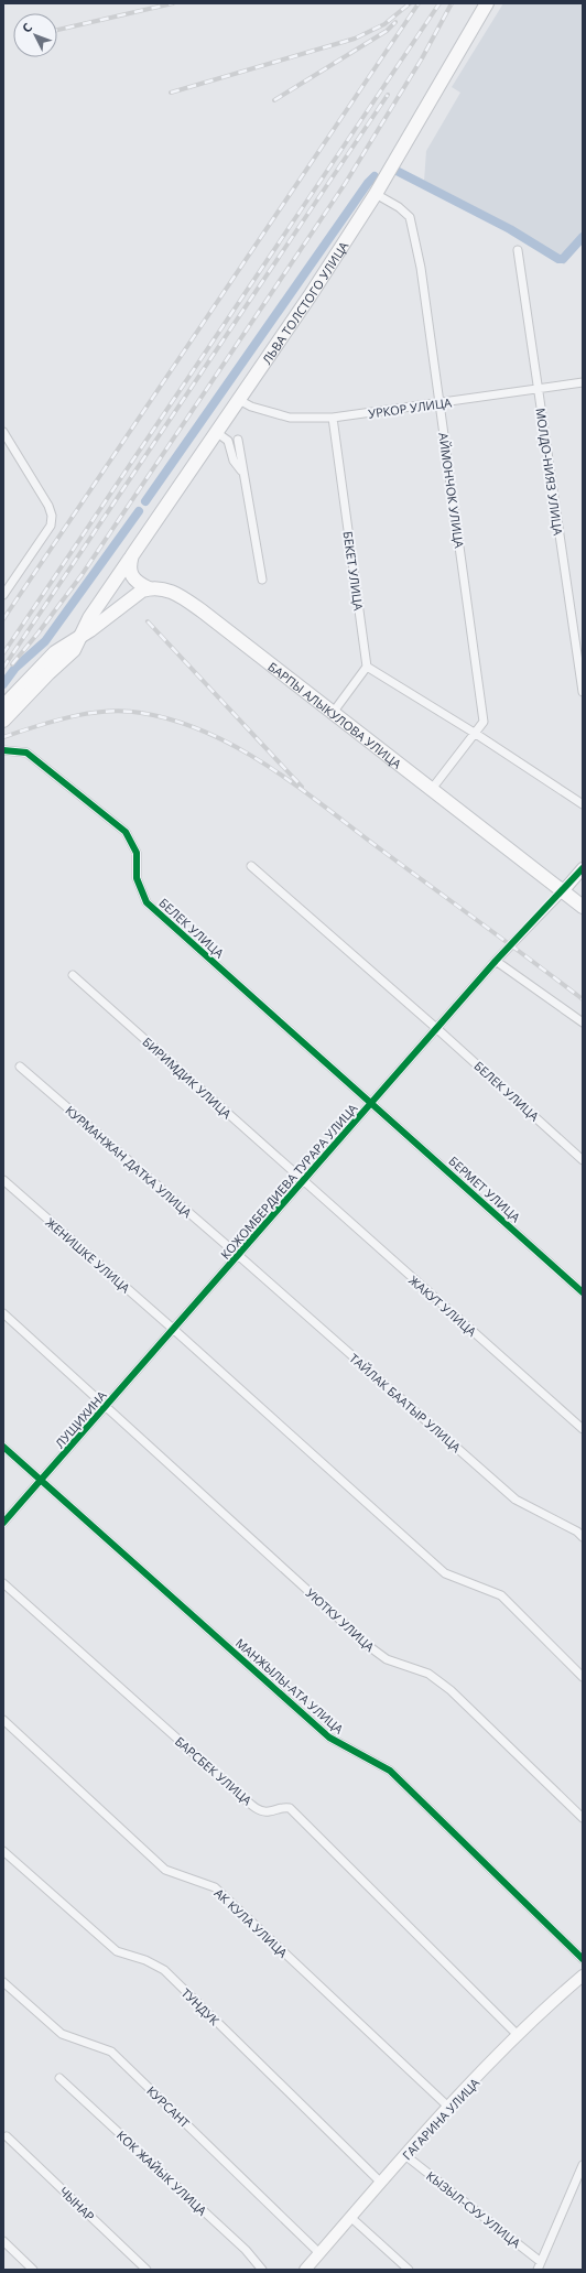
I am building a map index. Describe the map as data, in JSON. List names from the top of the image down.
{
  "streets": {
    "main road": ["ЛЬВА ТОЛСТОГО УЛИЦА", "БАРПЫ АЛЫКУЛОВА УЛИЦА", "ГАГАРИНА УЛИЦА"],
    "street": [
      "УРКОР УЛИЦА",
      "МОЛДО-НИЯЗ УЛИЦА",
      "АЙМОНЧОК УЛИЦА",
      "БЕКЕТ УЛИЦА",
      "БЕЛЕК УЛИЦА",
      "БИРИМДИК УЛИЦА",
      "КУРМАНЖАН ДАТКА УЛИЦА",
      "КОЖОМБЕРДИЕВА ТУРАРА УЛИЦА",
      "БЕРМЕТ УЛИЦА",
      "ЖЕНИШКЕ УЛИЦА",
      "ЖАКУТ УЛИЦА",
      "ТАЙЛАК БААТЫР УЛИЦА",
      "ЛУЩИХИНА",
      "УЮТКУ УЛИЦА",
      "МАНЖЫЛЫ-АТА УЛИЦА",
      "БАРСБЕК УЛИЦА",
      "АК КУЛА УЛИЦА",
      "ТУНДУК",
      "КУРСАНТ",
      "КОК ЖАЙЫК УЛИЦА",
      "ЧЫНАР",
      "КЫЗЫЛ-СУУ УЛИЦА"
    ]
  },
  "crossings": [
    ["ЛЬВА ТОЛСТОГО УЛИЦА", "УРКОР УЛИЦА"],
    ["ЛЬВА ТОЛСТОГО УЛИЦА", "АЙМОНЧОК УЛИЦА"],
    ["УРКОР УЛИЦА", "МОЛДО-НИЯЗ УЛИЦА"],
    ["УРКОР УЛИЦА", "АЙМОНЧОК УЛИЦА"],
    ["УРКОР УЛИЦА", "БЕКЕТ УЛИЦА"],
    ["АЙМОНЧОК УЛИЦА", "БАРПЫ АЛЫКУЛОВА УЛИЦА"],
    ["БАРПЫ АЛЫКУЛОВА УЛИЦА", "КОЖОМБЕРДИЕВА ТУРАРА УЛИЦА"],
    ["БЕЛЕК УЛИЦА", "КОЖОМБЕРДИЕВА ТУРАРА УЛИЦА"],
    ["БЕЛЕК УЛИЦА", "БЕРМЕТ УЛИЦА"],
    ["БИРИМДИК УЛИЦА", "КОЖОМБЕРДИЕВА ТУРАРА УЛИЦА"],
    ["БИРИМДИК УЛИЦА", "ЖАКУТ УЛИЦА"],
    ["КУРМАНЖАН ДАТКА УЛИЦА", "КОЖОМБЕРДИЕВА ТУРАРА УЛИЦА"],
    ["КУРМАНЖАН ДАТКА УЛИЦА", "ТАЙЛАК БААТЫР УЛИЦА"],
    ["КОЖОМБЕРДИЕВА ТУРАРА УЛИЦА", "БЕРМЕТ УЛИЦА"],
    ["КОЖОМБЕРДИЕВА ТУРАРА УЛИЦА", "ЖЕНИШКЕ УЛИЦА"],
    ["КОЖОМБЕРДИЕВА ТУРАРА УЛИЦА", "ЖАКУТ УЛИЦА"],
    ["КОЖОМБЕРДИЕВА ТУРАРА УЛИЦА", "ТАЙЛАК БААТЫР УЛИЦА"],
    ["КОЖОМБЕРДИЕВА ТУРАРА УЛИЦА", "ЛУЩИХИНА"],
    ["ЖЕНИШКЕ УЛИЦА", "ЛУЩИХИНА"],
    ["ЛУЩИХИНА", "УЮТКУ УЛИЦА"],
    ["ЛУЩИХИНА", "МАНЖЫЛЫ-АТА УЛИЦА"],
    ["БАРСБЕК УЛИЦА", "ГАГАРИНА УЛИЦА"],
    ["АК КУЛА УЛИЦА", "ГАГАРИНА УЛИЦА"],
    ["ТУНДУК", "ГАГАРИНА УЛИЦА"],
    ["КУРСАНТ", "ГАГАРИНА УЛИЦА"],
    ["ГАГАРИНА УЛИЦА", "КЫЗЫЛ-СУУ УЛИЦА"]
  ],
  "north": "top left"
}
